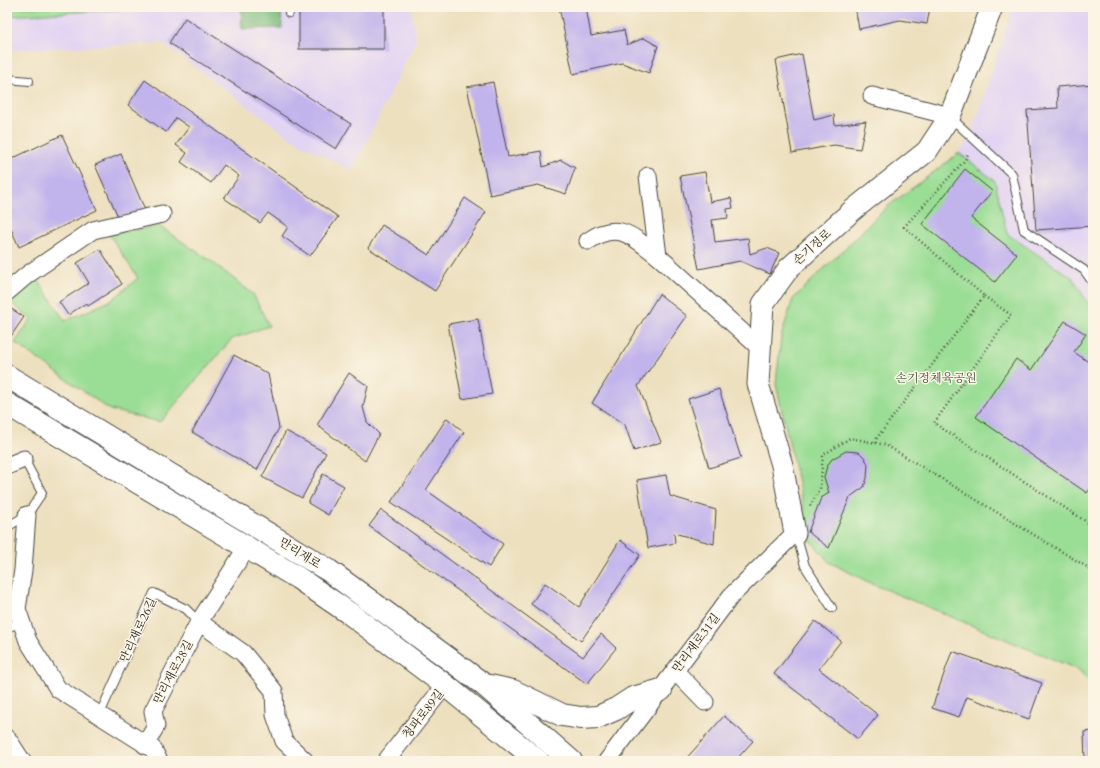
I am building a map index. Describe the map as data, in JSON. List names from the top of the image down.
{
  "streets": {
    "main road": ["만리재로"],
    "street": [
      "손기정로",
      "만리재로31길",
      "만리재로28길",
      "청파로89길"
    ],
    "lane": ["만리재로26길"]
  },
  "crossings": [
    ["손기정로", "만리재로31길"],
    ["만리재로", "만리재로28길"],
    ["만리재로", "청파로89길"],
    ["만리재로26길", "만리재로28길"]
  ],
  "parks": ["손기정체육공원"]
}
